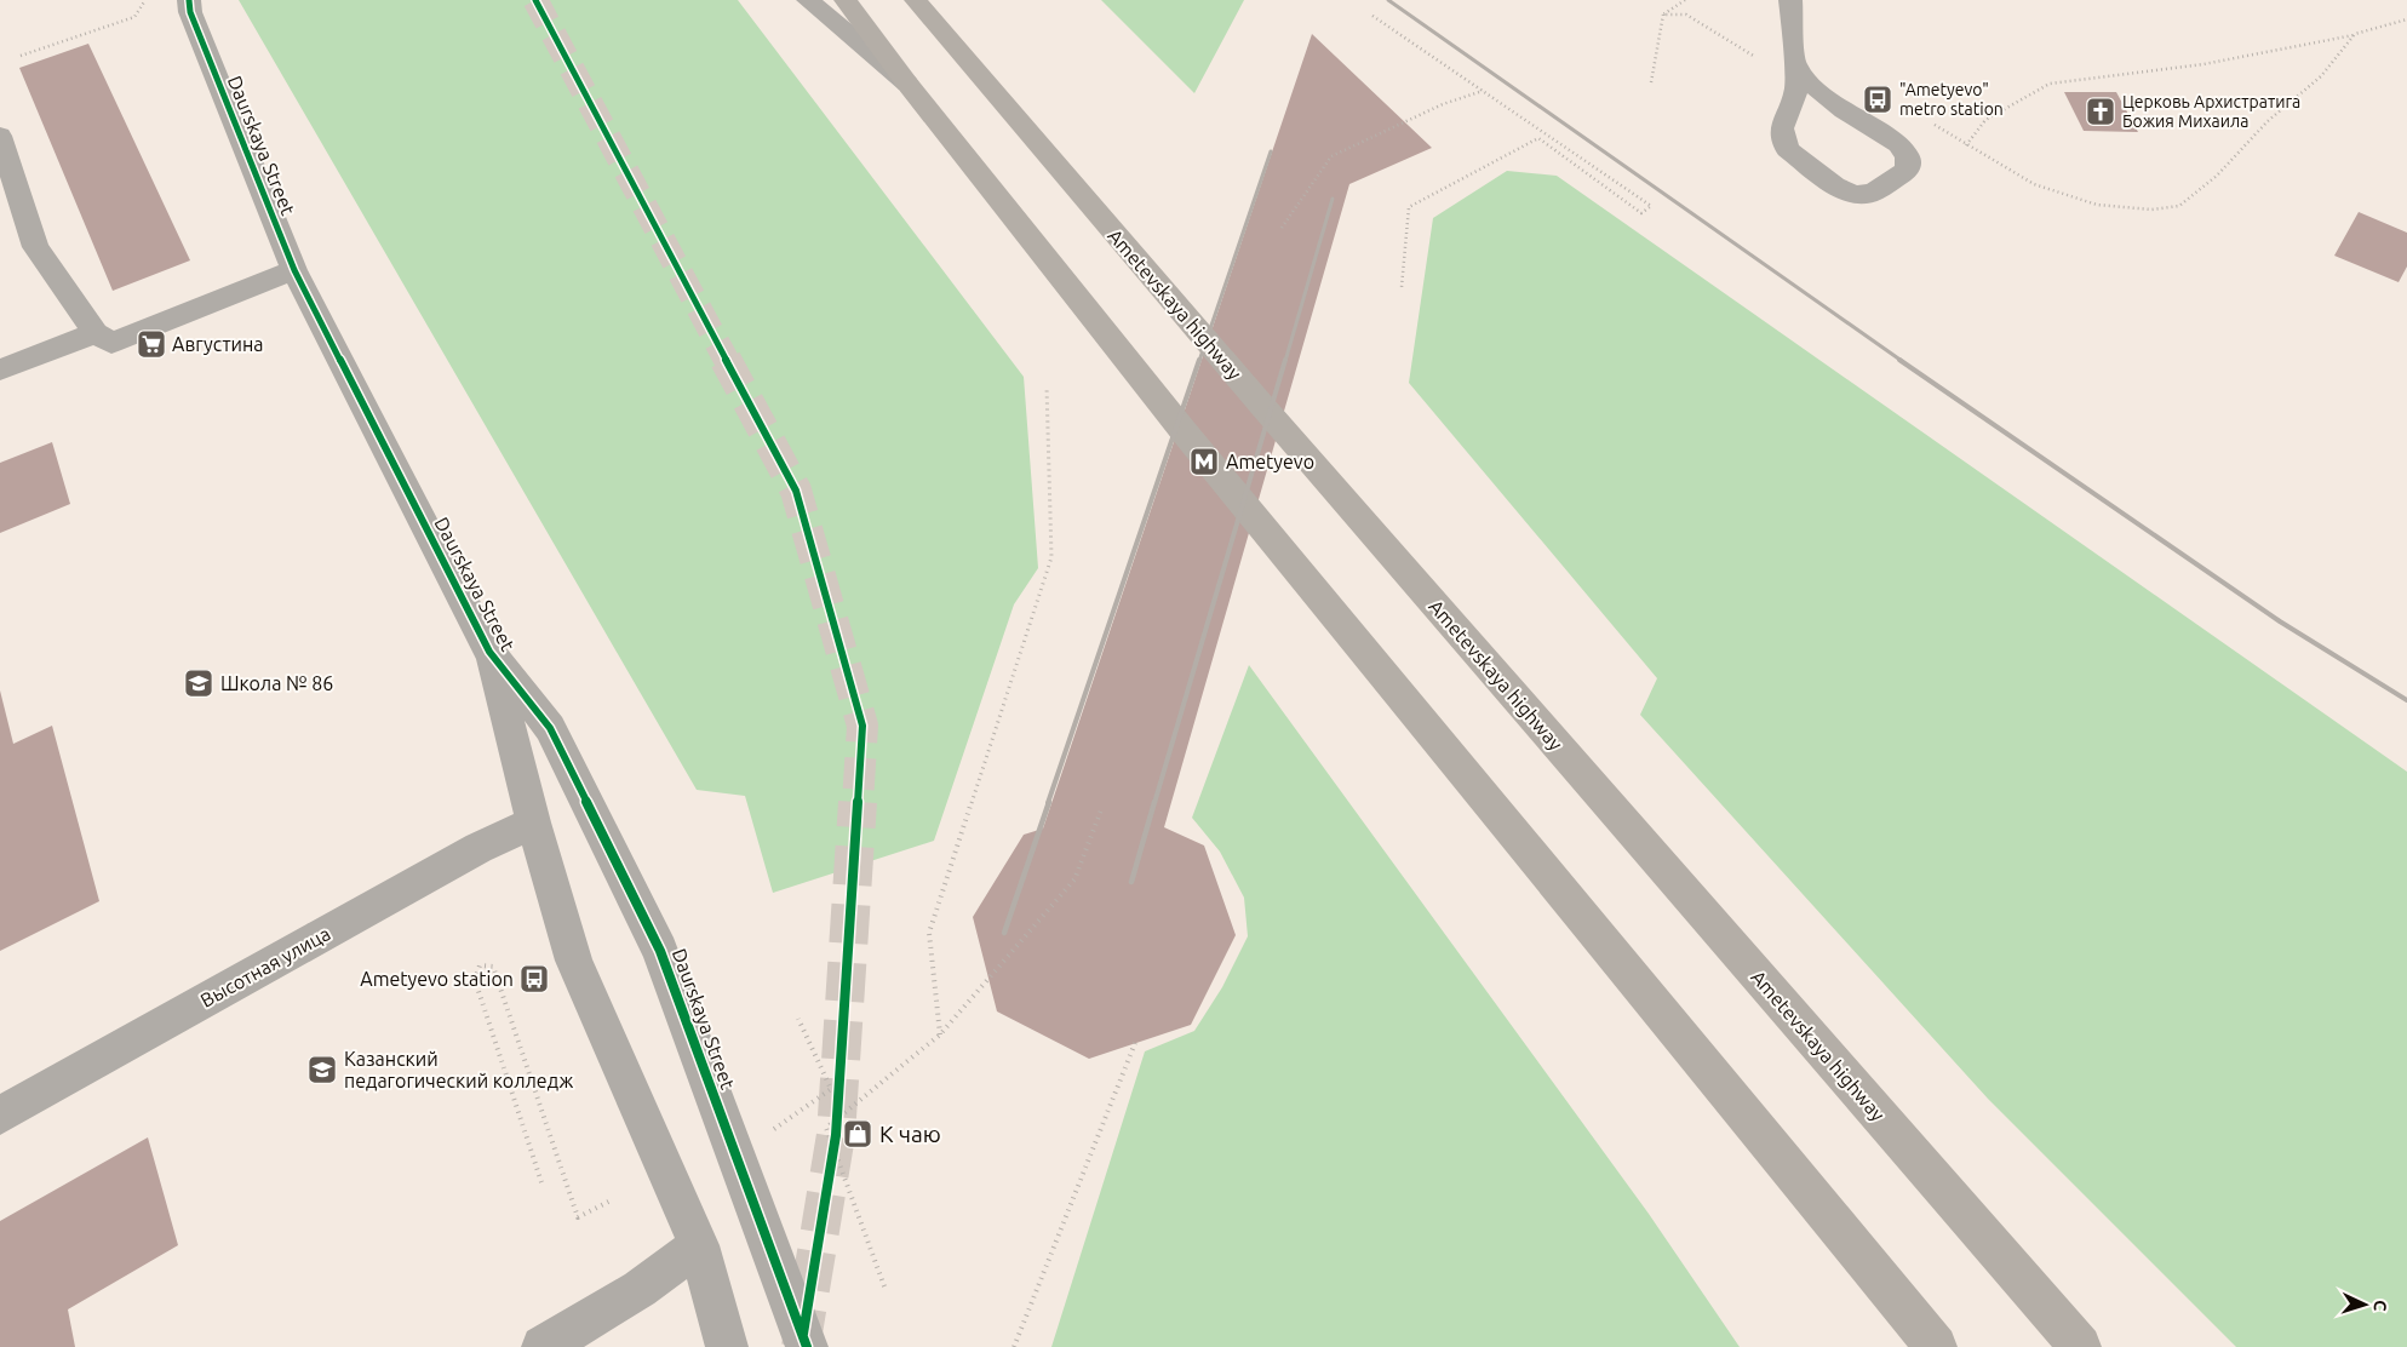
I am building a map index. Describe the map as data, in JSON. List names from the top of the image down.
{
  "streets": {
    "main road": ["Ametevskaya highway"],
    "street": ["Daurskaya Street", "Высотная улица"]
  },
  "crossings": [
    ["Daurskaya Street", "Высотная улица"]
  ],
  "places": {
    "bus stop": ["\"Ametyevo\" metro station", "Ametyevo station"],
    "church": ["Церковь Архистратига Божия Михаила"],
    "supermarket": ["Августина"],
    "metro station": ["Ametyevo"],
    "school or university": ["Школа № 86", "Казанский педагогический колледж"],
    "shop": ["К чаю"]
  },
  "north": "right"
}
